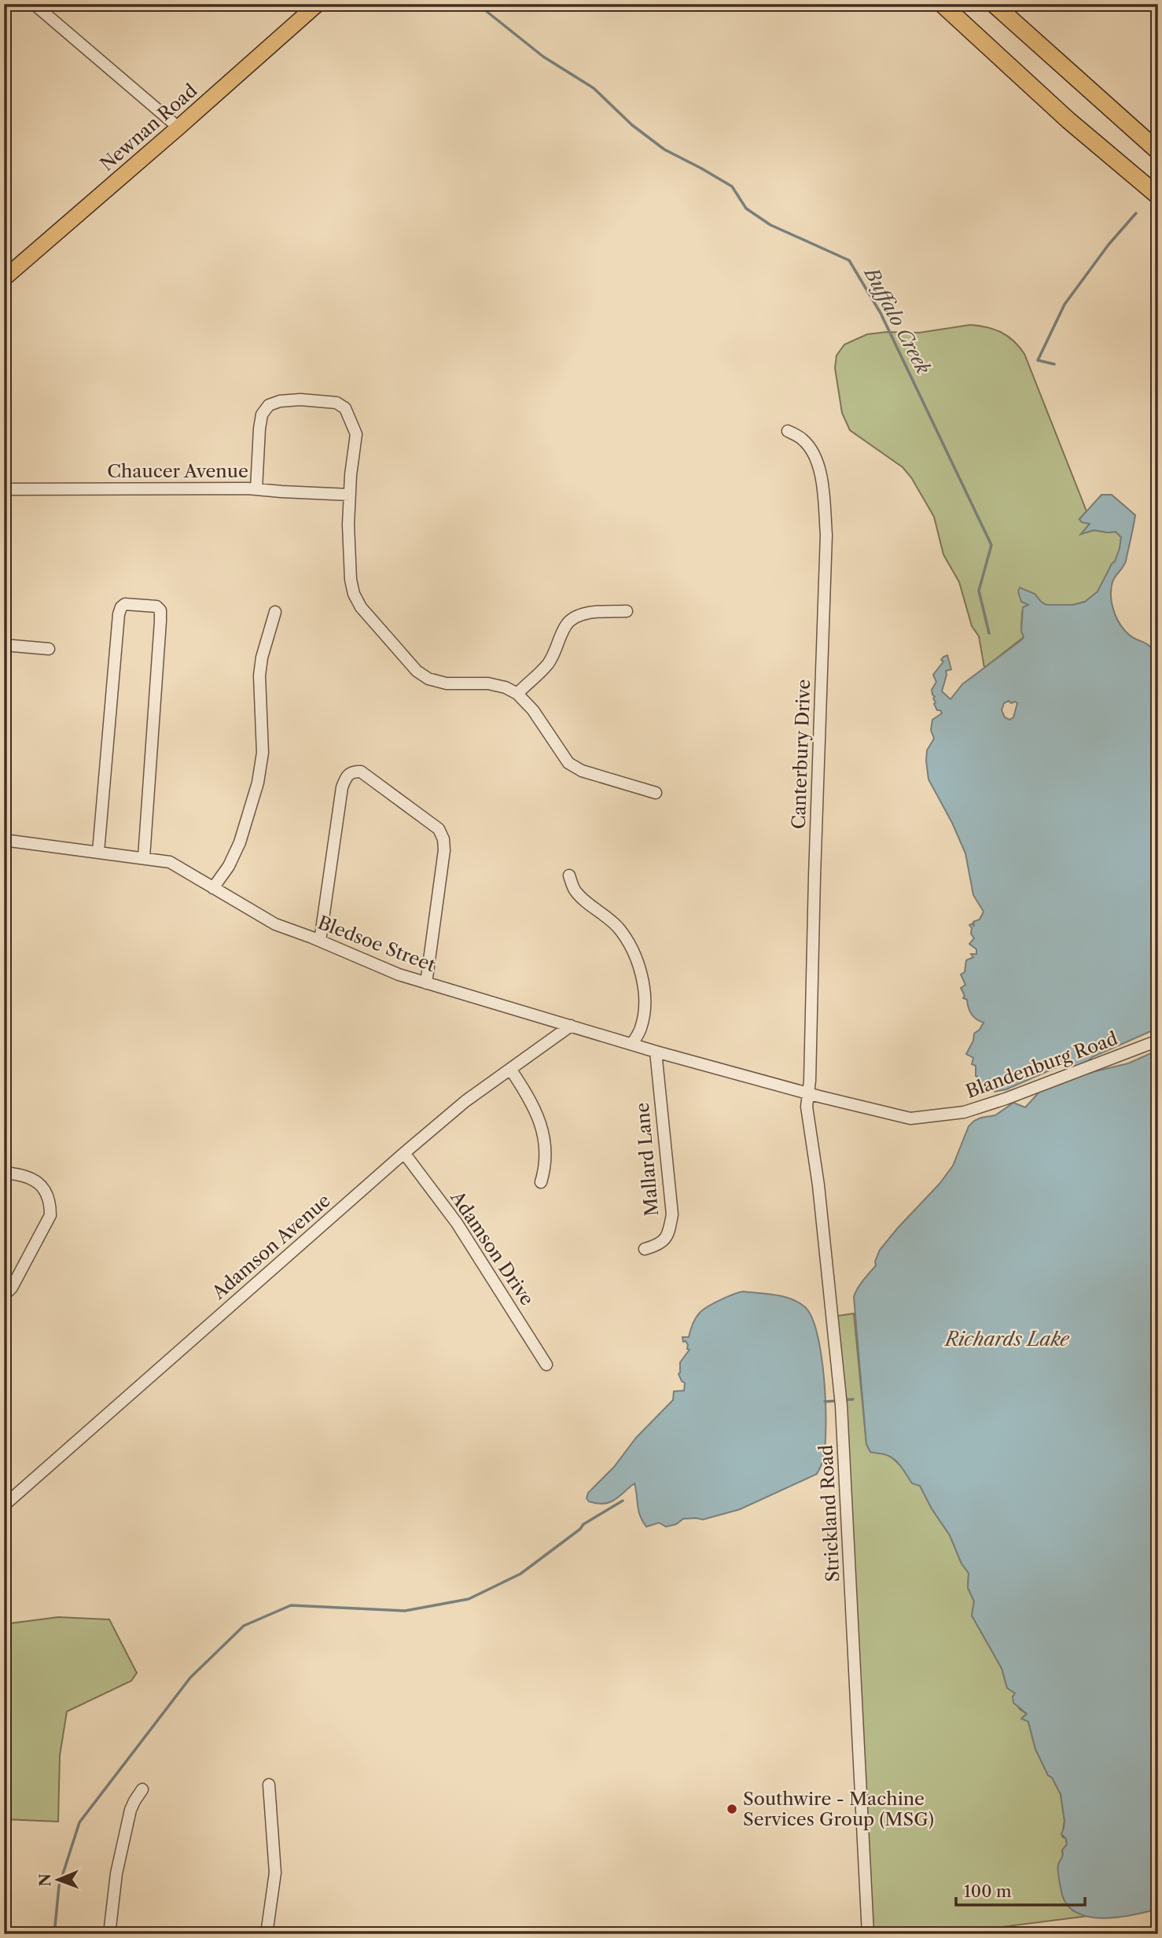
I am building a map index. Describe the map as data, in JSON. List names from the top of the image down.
{
  "streets": {
    "main road": ["Newnan Road"],
    "street": [
      "Chaucer Avenue",
      "Canterbury Drive",
      "Bledsoe Street",
      "Blandenburg Road",
      "Mallard Lane",
      "Adamson Avenue",
      "Adamson Drive",
      "Strickland Road"
    ]
  },
  "crossings": [
    ["Canterbury Drive", "Bledsoe Street"],
    ["Canterbury Drive", "Blandenburg Road"],
    ["Canterbury Drive", "Strickland Road"],
    ["Bledsoe Street", "Blandenburg Road"],
    ["Bledsoe Street", "Mallard Lane"],
    ["Bledsoe Street", "Adamson Avenue"],
    ["Bledsoe Street", "Strickland Road"],
    ["Blandenburg Road", "Strickland Road"],
    ["Adamson Avenue", "Adamson Drive"]
  ],
  "water": ["Buffalo Creek", "Richards Lake"],
  "places": ["Southwire - Machine Services Group (MSG)"],
  "scale_bar": "100 m",
  "north": "left"
}
